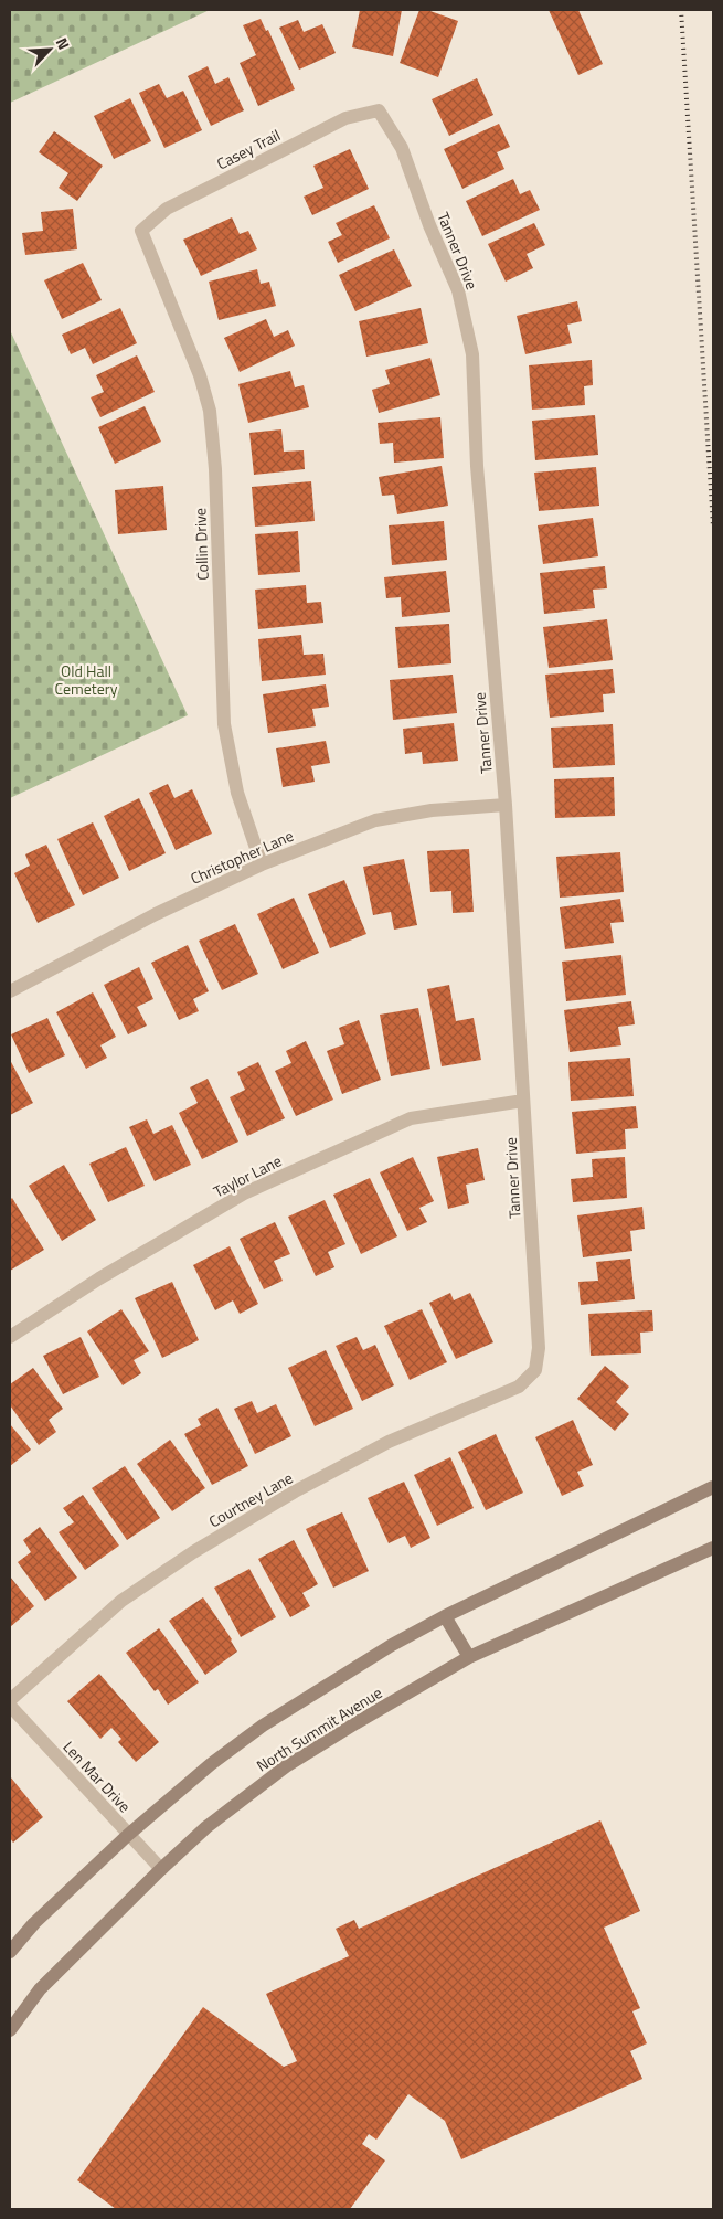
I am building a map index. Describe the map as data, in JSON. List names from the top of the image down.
{
  "streets": {
    "main road": ["North Summit Avenue"],
    "street": [
      "Casey Trail",
      "Tanner Drive",
      "Collin Drive",
      "Christopher Lane",
      "Taylor Lane",
      "Courtney Lane",
      "Len Mar Drive"
    ]
  },
  "crossings": [
    ["Casey Trail", "Tanner Drive"],
    ["Casey Trail", "Collin Drive"],
    ["Tanner Drive", "Christopher Lane"],
    ["Tanner Drive", "Taylor Lane"],
    ["Tanner Drive", "Courtney Lane"],
    ["Collin Drive", "Christopher Lane"],
    ["North Summit Avenue", "Len Mar Drive"]
  ],
  "parks": ["Old Hall Cemetery"],
  "north": "top right"
}
